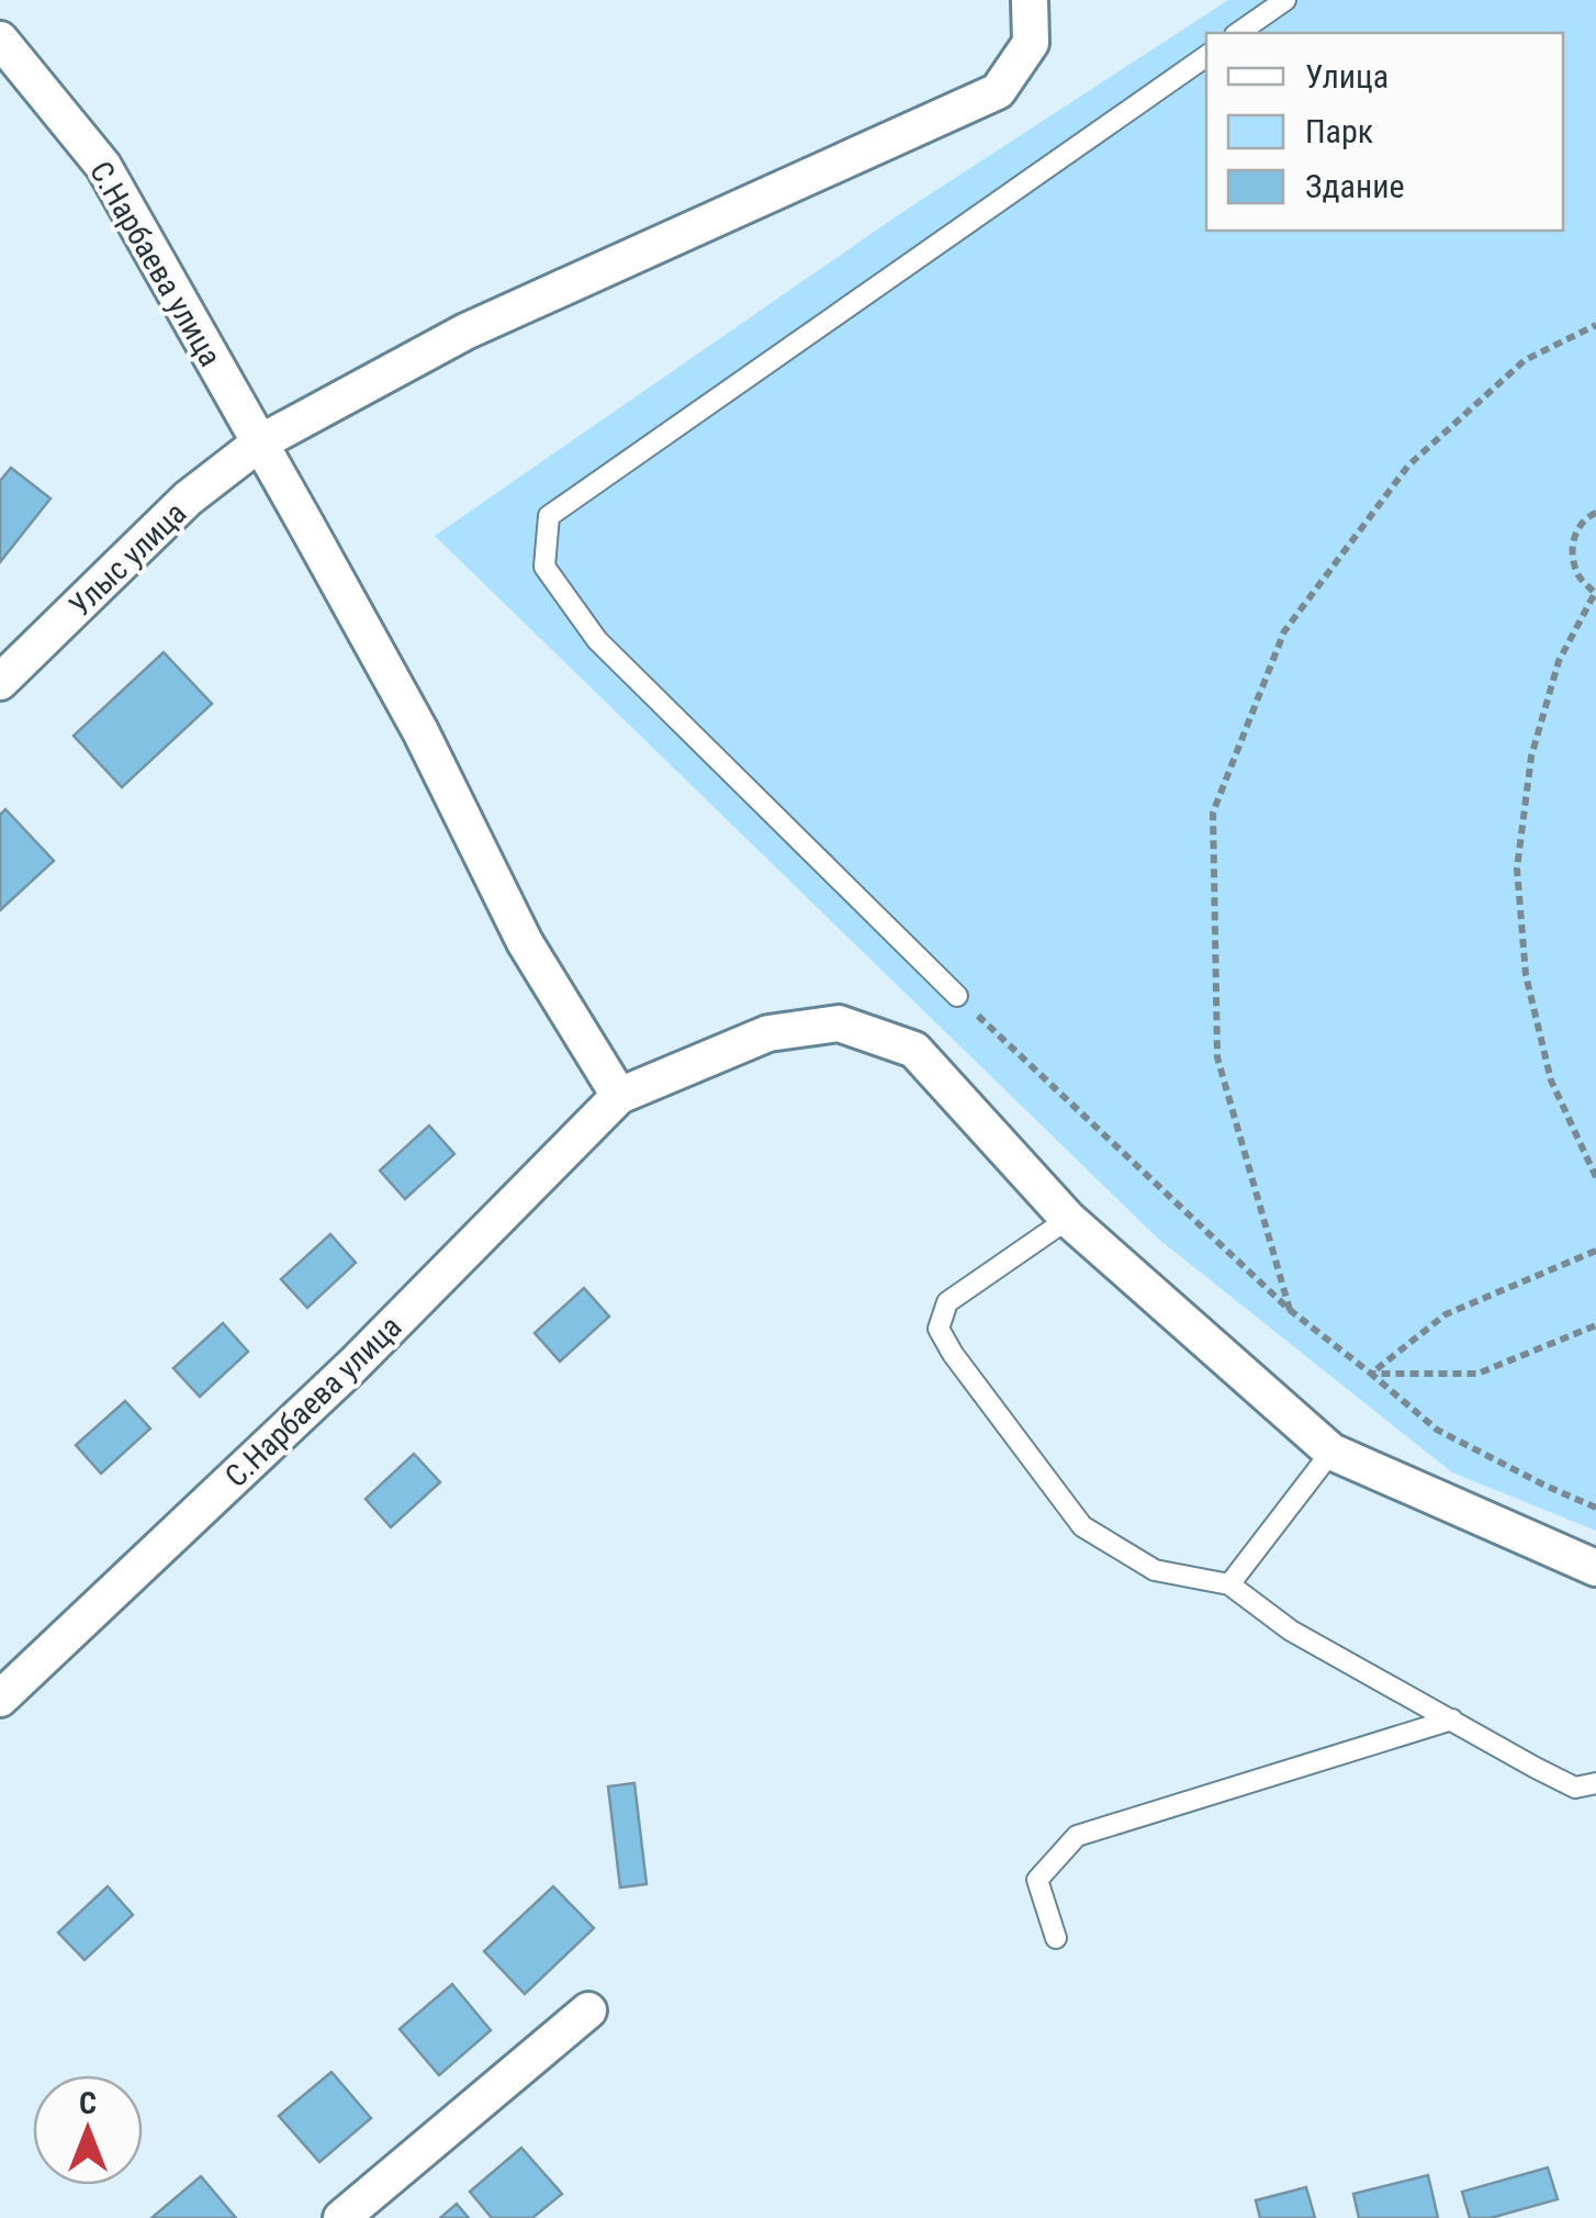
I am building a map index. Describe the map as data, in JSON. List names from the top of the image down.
{
  "streets": {
    "street": ["С.Нарбаева улица", "Улыс улица"]
  },
  "crossings": [
    ["С.Нарбаева улица", "Улыс улица"]
  ],
  "legend": ["Улица", "Парк", "Здание"],
  "north": "top"
}
